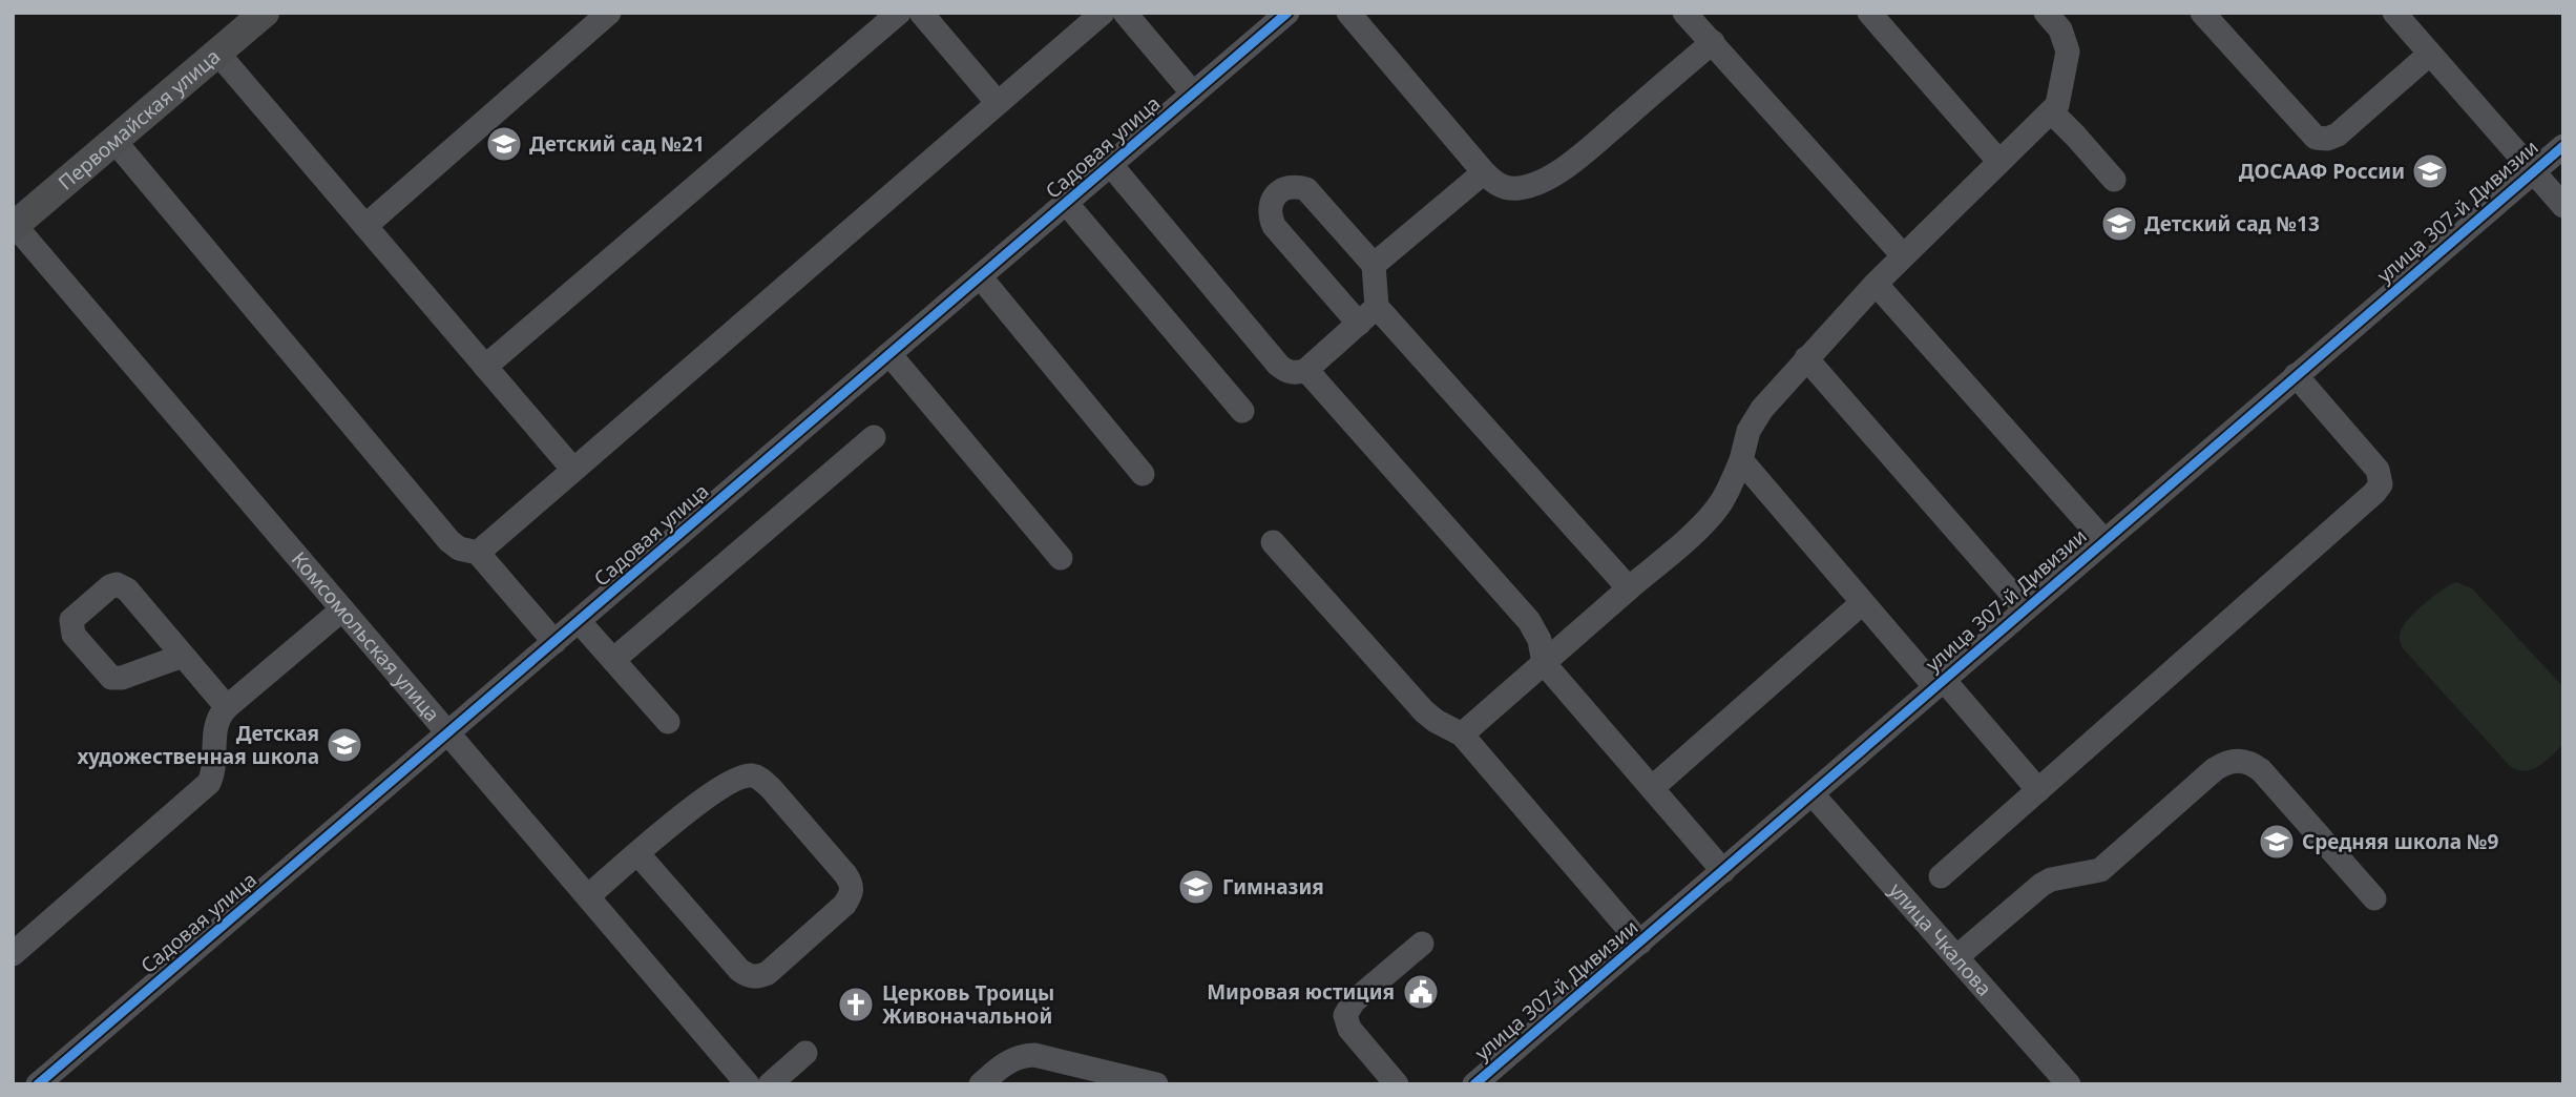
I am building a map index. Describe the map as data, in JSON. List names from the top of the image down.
{
  "streets": {
    "main road": ["Первомайская улица"],
    "street": [
      "Садовая улица",
      "улица 307-й Дивизии",
      "Комсомольская улица",
      "улица Чкалова"
    ]
  },
  "crossings": [
    ["Первомайская улица", "Комсомольская улица"],
    ["Садовая улица", "Комсомольская улица"],
    ["улица 307-й Дивизии", "улица Чкалова"]
  ],
  "places": {
    "school or university": [
      "Детский сад №21",
      "ДОСААФ России",
      "Детский сад №13",
      "Детская художественная школа",
      "Средняя школа №9",
      "Гимназия"
    ],
    "public building": ["Мировая юстиция"],
    "church": ["Церковь Троицы Живоначальной"]
  }
}
